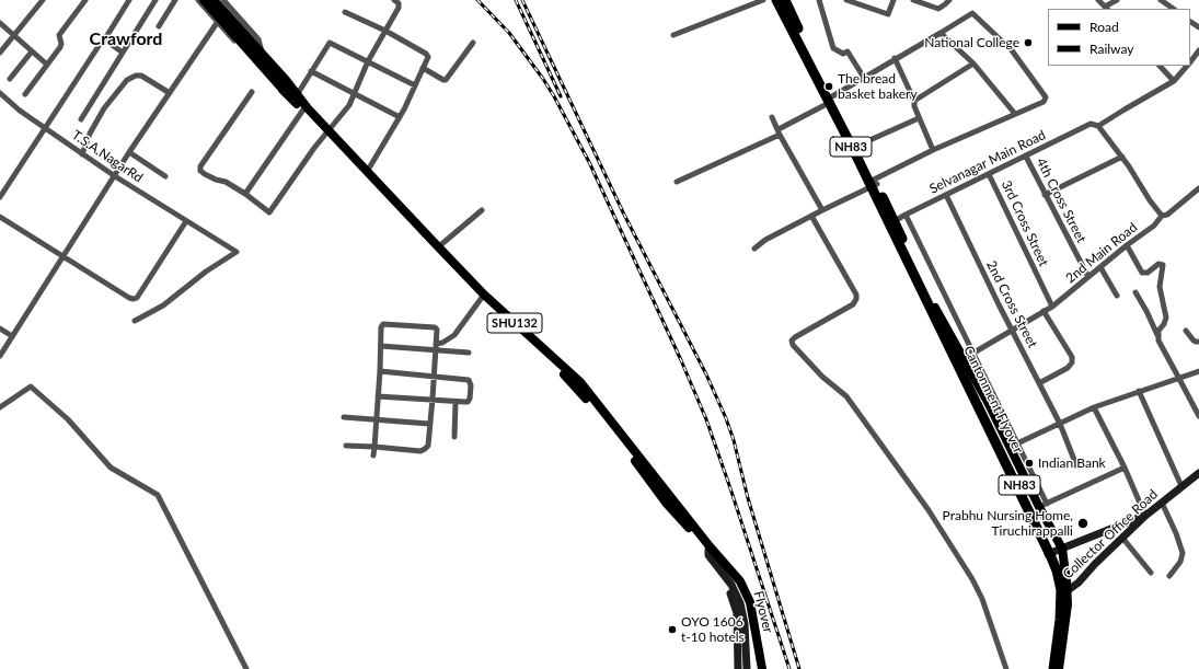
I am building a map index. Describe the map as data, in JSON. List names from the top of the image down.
{
  "streets": {
    "highway": ["NH83", "Cantonment Flyover"],
    "main road": ["SHU132", "Collector Office Road", "Flyover"],
    "street": [
      "T.S.A.NagarRd",
      "Selvanagar Main Road",
      "4th Cross Street",
      "3rd Cross Street",
      "2nd Main Road",
      "2nd Cross Street"
    ]
  },
  "crossings": [
    ["NH83", "Selvanagar Main Road"],
    ["NH83", "Cantonment Flyover"],
    ["NH83", "Collector Office Road"],
    ["Selvanagar Main Road", "4th Cross Street"],
    ["Selvanagar Main Road", "3rd Cross Street"],
    ["Selvanagar Main Road", "2nd Cross Street"],
    ["4th Cross Street", "2nd Main Road"],
    ["3rd Cross Street", "2nd Main Road"],
    ["2nd Main Road", "2nd Cross Street"],
    ["SHU132", "Flyover"]
  ],
  "districts": ["Crawford"],
  "places": [
    "National College",
    "The bread basket bakery",
    "Indian Bank",
    "Prabhu Nursing Home, Tiruchirappalli",
    "OYO 1606 t-10 hotels"
  ],
  "legend": ["Road", "Railway"]
}
